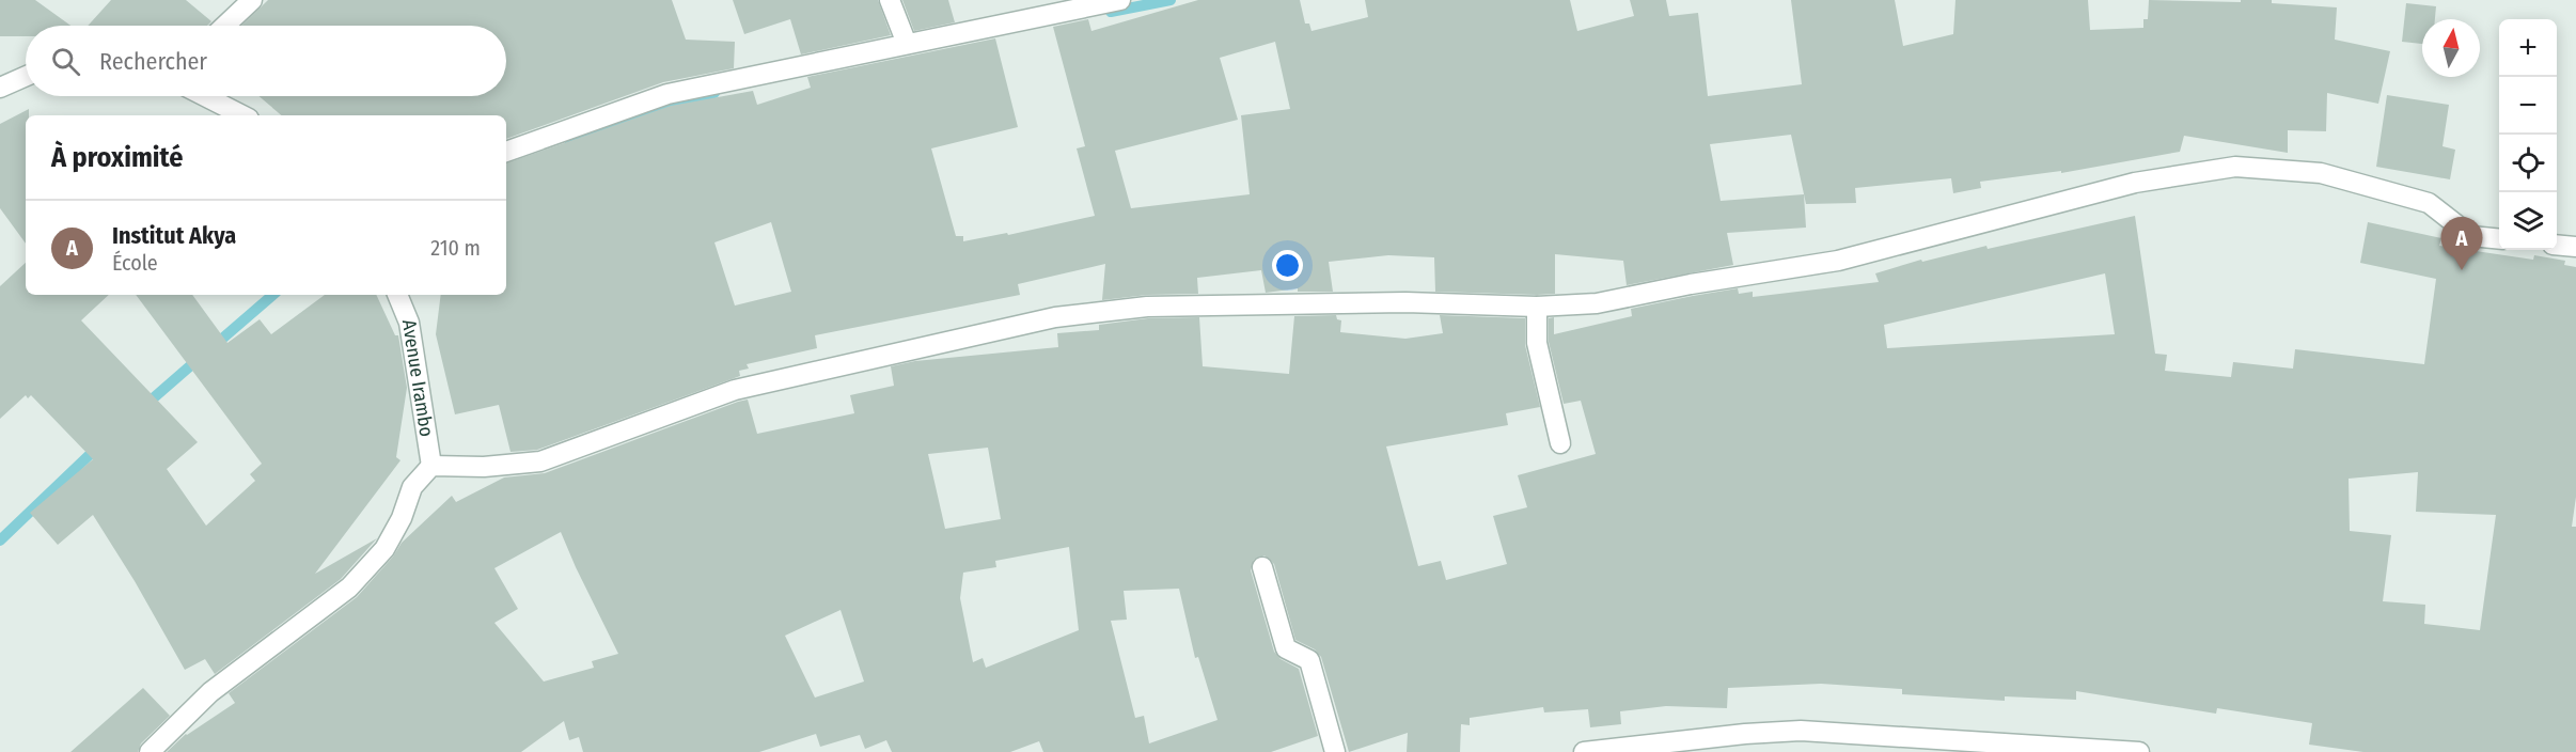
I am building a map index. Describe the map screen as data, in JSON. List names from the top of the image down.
{
  "streets": {
    "street": ["Avenue Irambo"]
  },
  "north": "top",
  "page": {
    "map_buttons": ["+", "−"],
    "search": "Rechercher",
    "heading": "À proximité",
    "list": [
      {
        "mark": "A",
        "name": "Institut Akya",
        "note": "École",
        "value": "210 m"
      }
    ],
    "pins": "A"
  }
}
